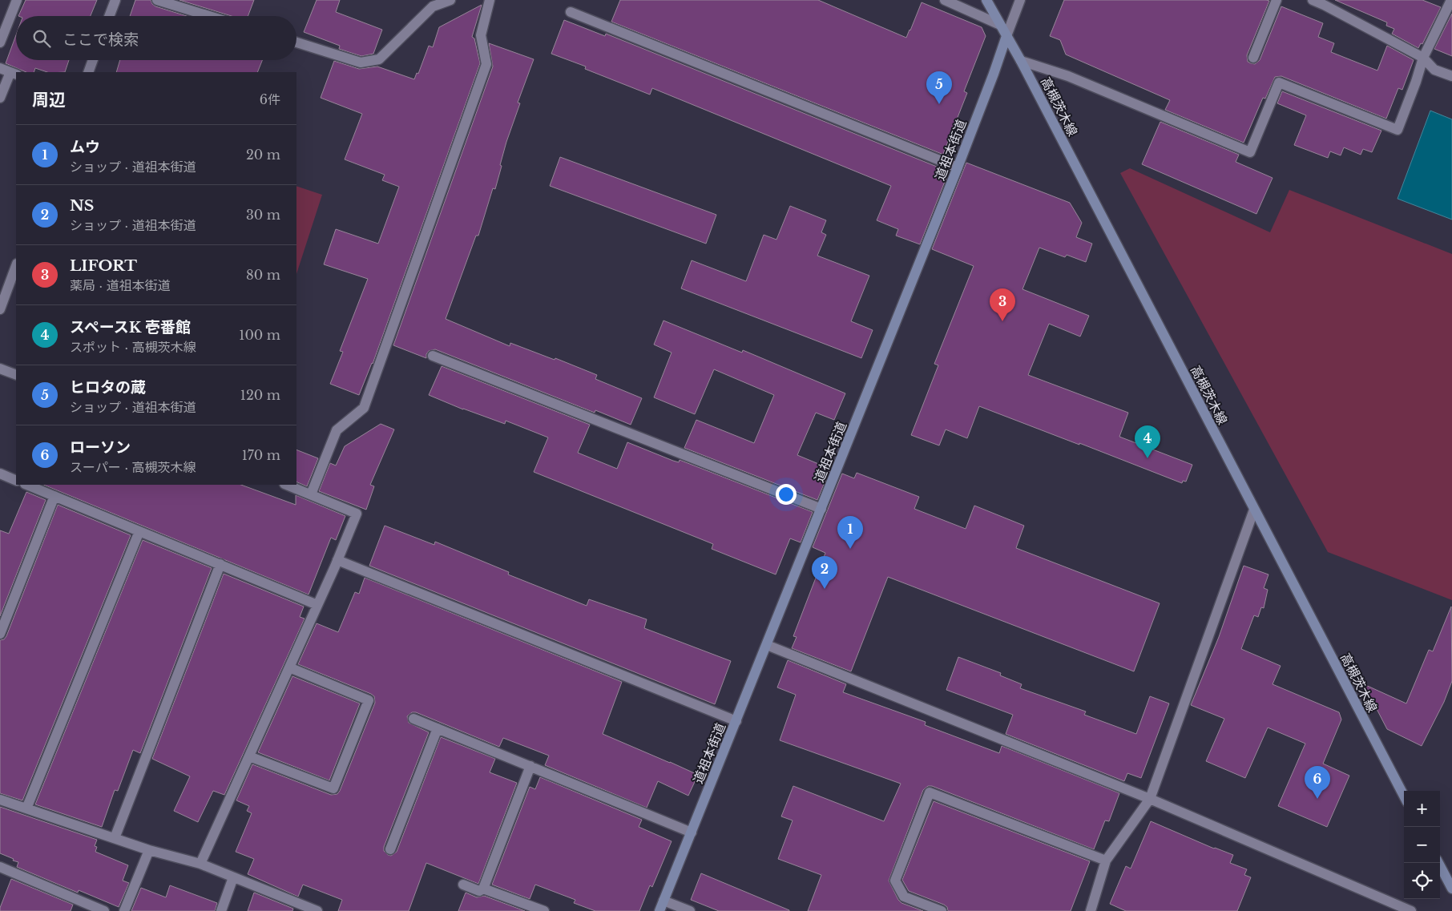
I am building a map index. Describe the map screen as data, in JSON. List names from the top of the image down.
{
  "streets": {
    "street": ["高槻茨木線", "道祖本街道"]
  },
  "crossings": [
    ["高槻茨木線", "道祖本街道"]
  ],
  "page": {
    "search": "ここで検索",
    "pins": [
      "5",
      "3",
      "4",
      "1",
      "2",
      "6"
    ],
    "heading": ["周辺", "6件"],
    "list": [
      {
        "mark": "1",
        "name": "ムウ",
        "note": "ショップ · 道祖本街道",
        "value": "20 m"
      },
      {
        "mark": "2",
        "name": "NS",
        "note": "ショップ · 道祖本街道",
        "value": "30 m"
      },
      {
        "mark": "3",
        "name": "LIFORT",
        "note": "薬局 · 道祖本街道",
        "value": "80 m"
      },
      {
        "mark": "4",
        "name": "スペースK 壱番館",
        "note": "スポット · 高槻茨木線",
        "value": "100 m"
      },
      {
        "mark": "5",
        "name": "ヒロタの蔵",
        "note": "ショップ · 道祖本街道",
        "value": "120 m"
      },
      {
        "mark": "6",
        "name": "ローソン",
        "note": "スーパー · 高槻茨木線",
        "value": "170 m"
      }
    ],
    "map_buttons": ["+", "−"]
  }
}
